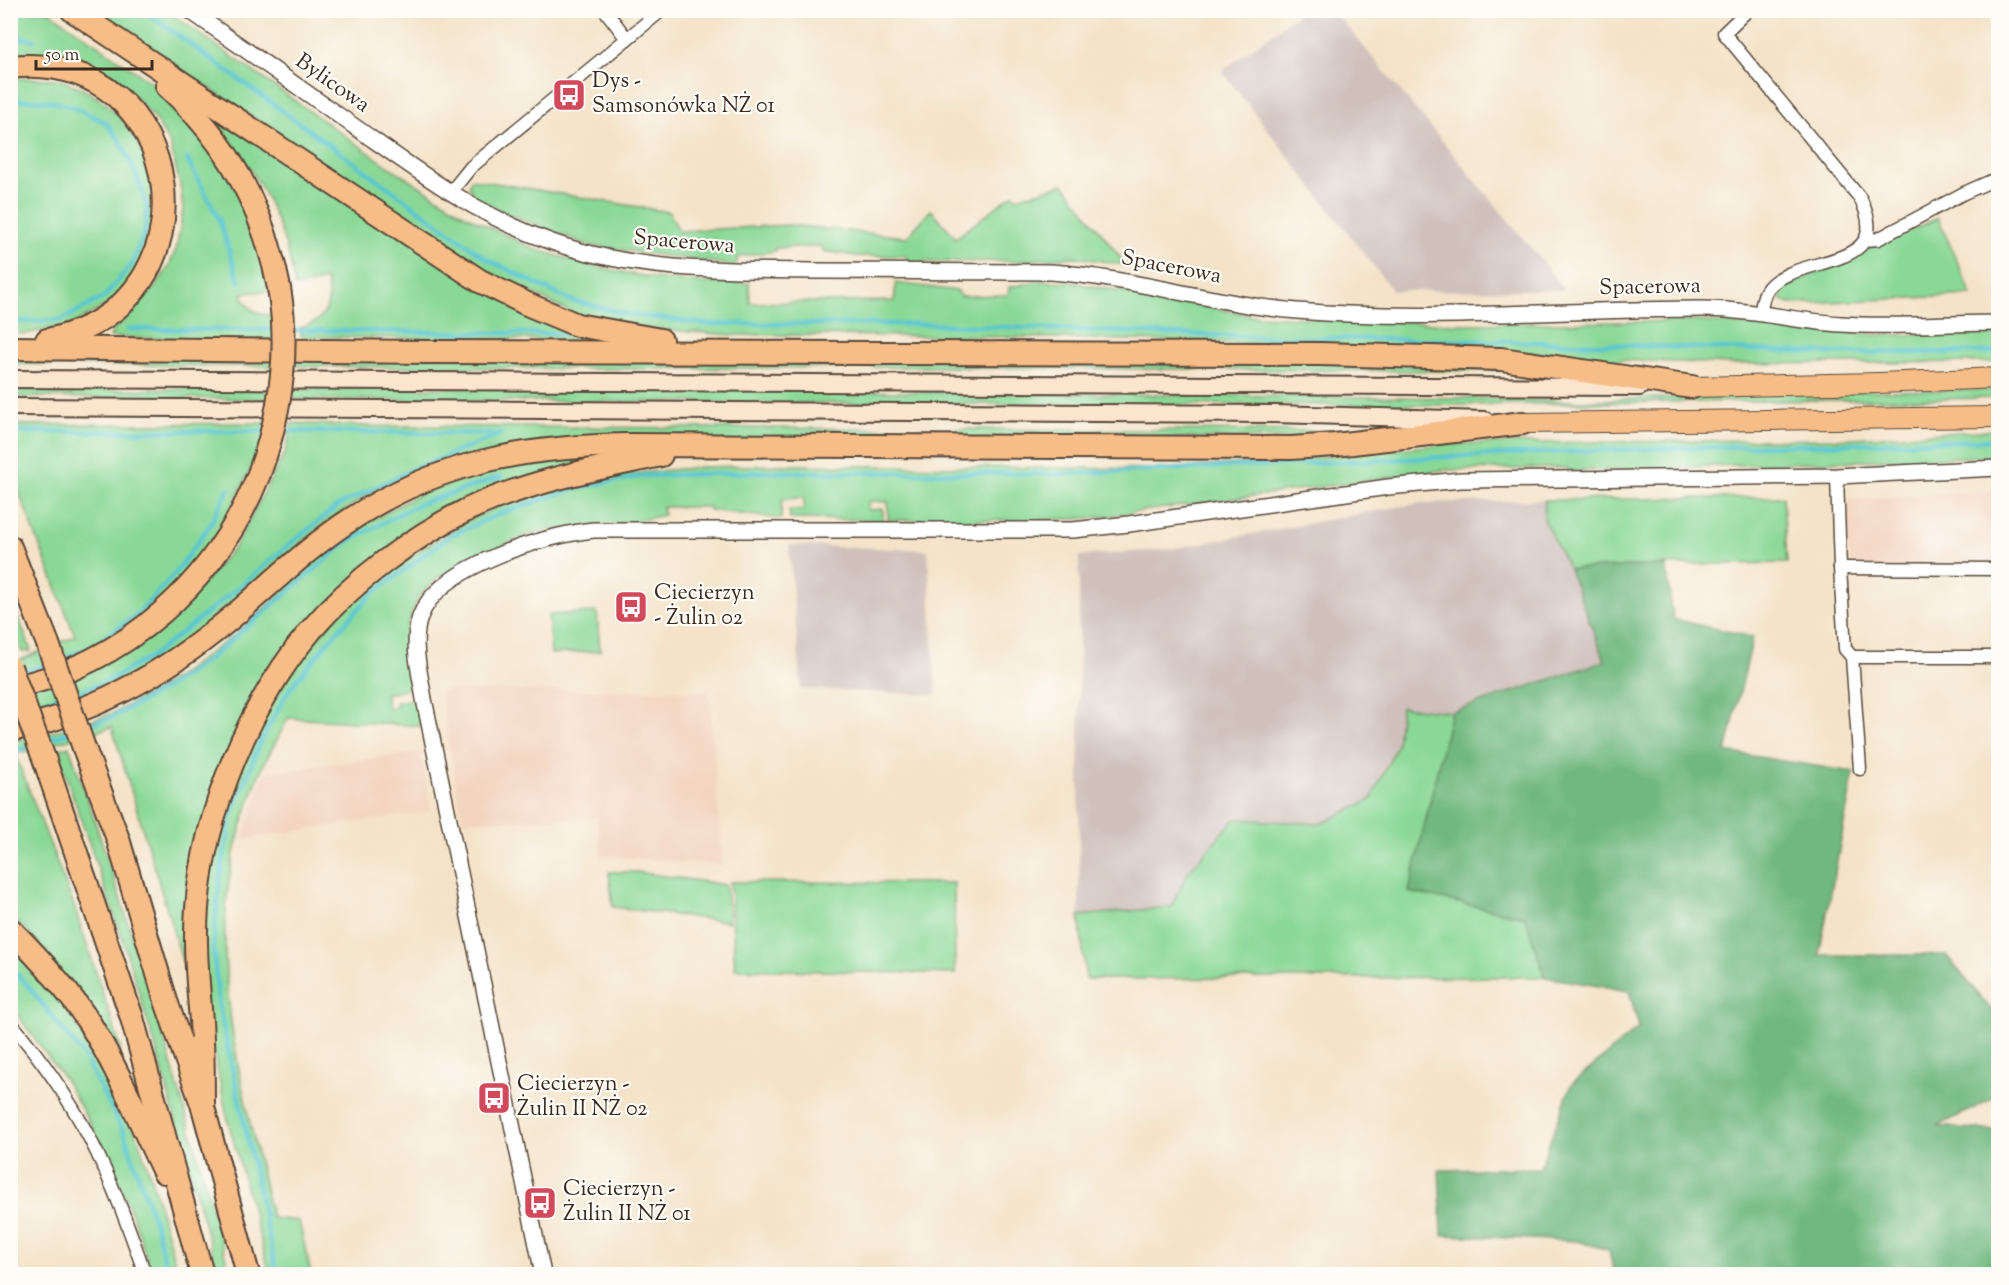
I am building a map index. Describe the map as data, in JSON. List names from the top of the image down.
{
  "streets": {
    "street": ["Bylicowa", "Spacerowa"]
  },
  "crossings": [
    ["Bylicowa", "Spacerowa"]
  ],
  "places": {
    "bus stop": [
      "Dys - Samsonówka NŻ 01",
      "Ciecierzyn - Żulin 02",
      "Ciecierzyn - Żulin II NŻ 02",
      "Ciecierzyn - Żulin II NŻ 01"
    ]
  },
  "scale_bar": "50 m"
}
